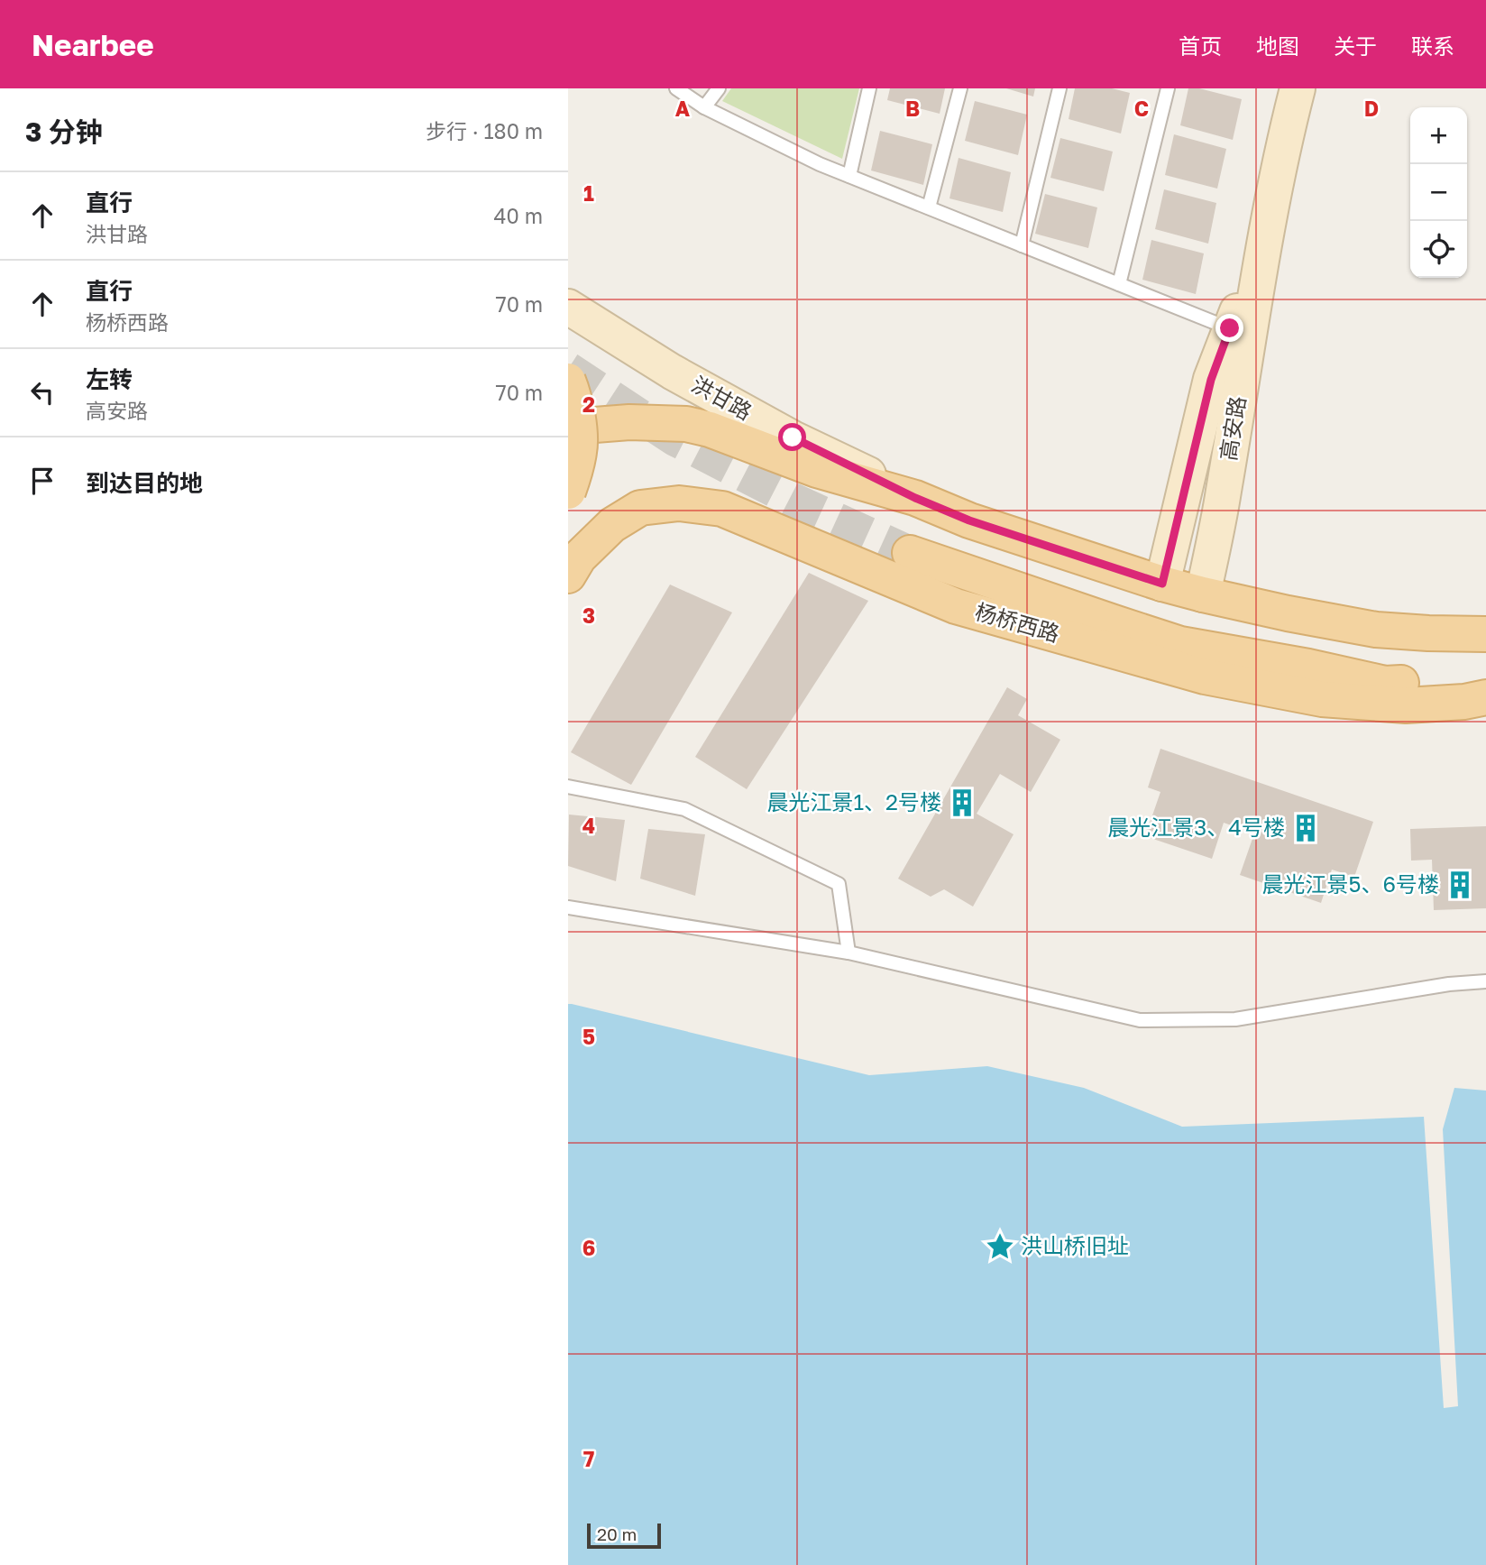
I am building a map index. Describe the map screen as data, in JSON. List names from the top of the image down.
{
  "streets": {
    "main road": ["杨桥西路"],
    "street": ["洪甘路", "高安路"]
  },
  "places": {
    "building": ["晨光江景1、2号楼", "晨光江景3、4号楼", "晨光江景5、6号楼"],
    "place": ["洪山桥旧址"]
  },
  "scale_bar": "20 m",
  "page": {
    "header": "Nearbee",
    "nav": [
      "首页",
      "地图",
      "关于",
      "联系"
    ],
    "heading": ["3 分钟", "步行 · 180 m"],
    "map_buttons": ["+", "−"],
    "list": [
      ["直行", "洪甘路", "40 m"],
      ["直行", "杨桥西路", "70 m"],
      ["左转", "高安路", "70 m"],
      "到达目的地"
    ],
    "scale": "20 m"
  },
  "grid": {
    "columns": [
      "A",
      "B",
      "C",
      "D"
    ],
    "rows": [
      "1",
      "2",
      "3",
      "4",
      "5",
      "6",
      "7"
    ]
  }
}
